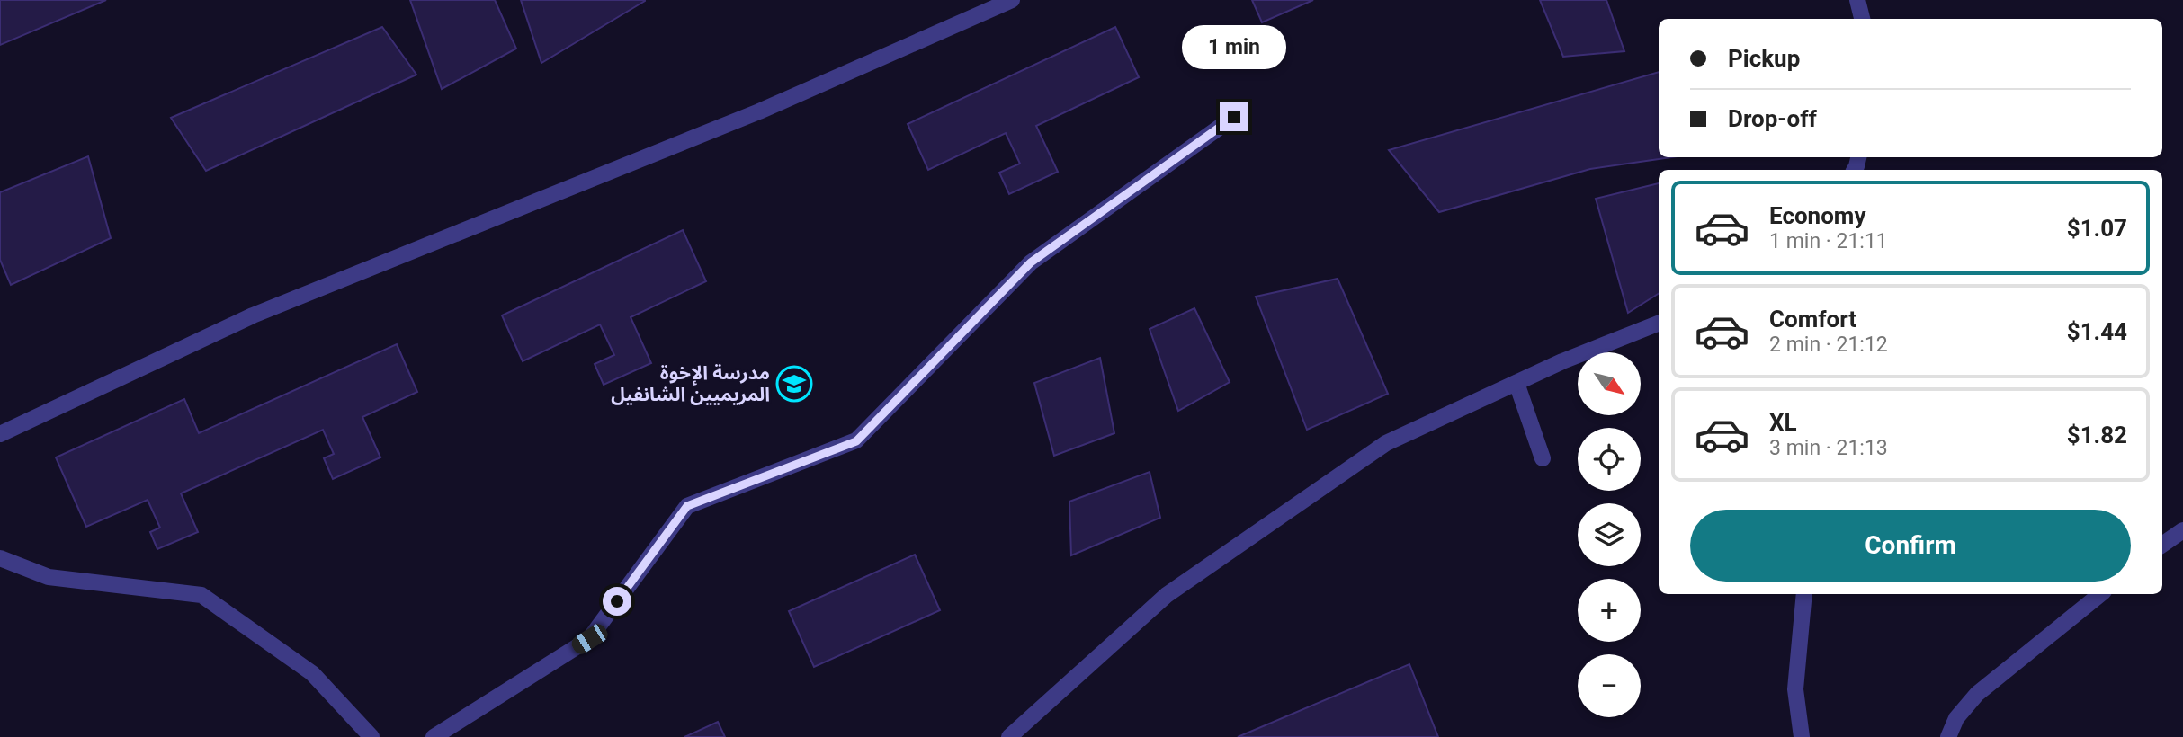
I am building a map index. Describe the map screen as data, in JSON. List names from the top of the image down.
{
  "places": {
    "school or university": ["مدرسة الإخوة المريميين الشانفيل"]
  },
  "north": "bottom right",
  "page": {
    "banner": ["Pickup", "Drop-off"],
    "bubble": "1 min",
    "list": [
      {
        "name": "Economy",
        "note": "1 min · 21:11",
        "value": "$1.07"
      },
      {
        "name": "Comfort",
        "note": "2 min · 21:12",
        "value": "$1.44"
      },
      {
        "name": "XL",
        "note": "3 min · 21:13",
        "value": "$1.82"
      }
    ],
    "map_buttons": ["+", "−"],
    "buttons": "Confirm"
  }
}
